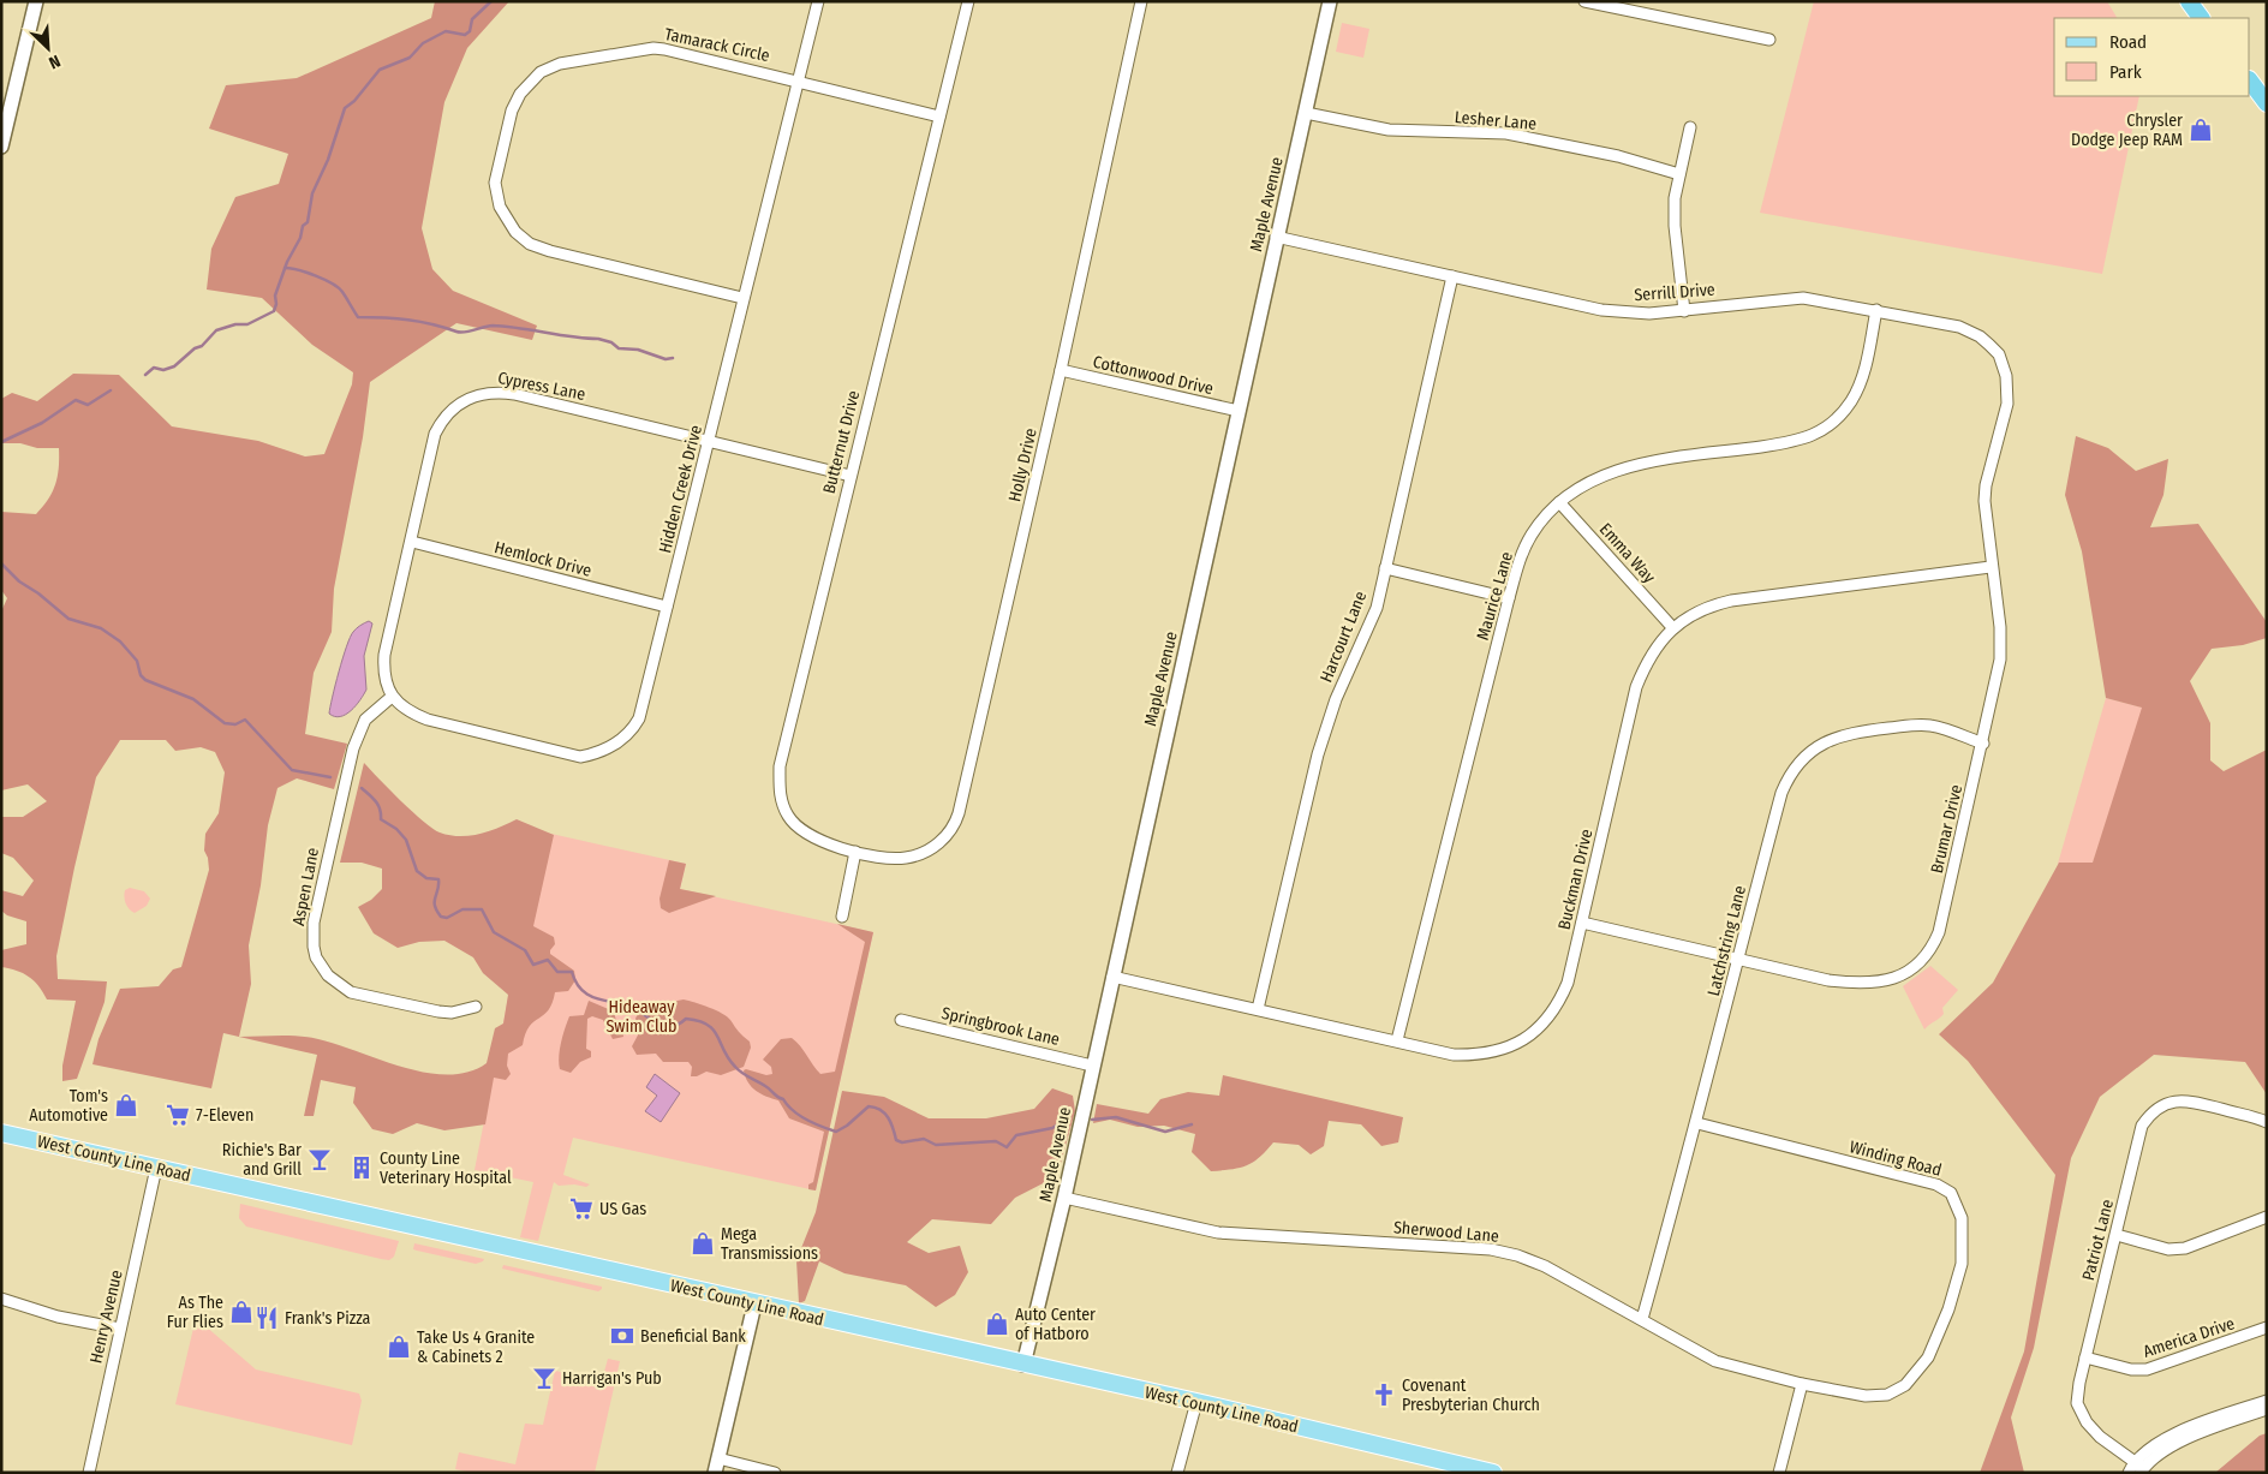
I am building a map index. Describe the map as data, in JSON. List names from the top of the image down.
{
  "streets": {
    "main road": ["West County Line Road"],
    "street": [
      "Tamarack Circle",
      "Lesher Lane",
      "Maple Avenue",
      "Serrill Drive",
      "Cottonwood Drive",
      "Cypress Lane",
      "Butternut Drive",
      "Holly Drive",
      "Hidden Creek Drive",
      "Emma Way",
      "Hemlock Drive",
      "Maurice Lane",
      "Harcourt Lane",
      "Brumar Drive",
      "Buckman Drive",
      "Aspen Lane",
      "Latchstring Lane",
      "Springbrook Lane",
      "Winding Road",
      "Sherwood Lane",
      "Patriot Lane",
      "Henry Avenue",
      "America Drive"
    ]
  },
  "crossings": [
    ["Tamarack Circle", "Butternut Drive"],
    ["Tamarack Circle", "Hidden Creek Drive"],
    ["Lesher Lane", "Maple Avenue"],
    ["Maple Avenue", "Serrill Drive"],
    ["Maple Avenue", "Cottonwood Drive"],
    ["Maple Avenue", "Buckman Drive"],
    ["Maple Avenue", "Springbrook Lane"],
    ["Maple Avenue", "West County Line Road"],
    ["Maple Avenue", "Sherwood Lane"],
    ["Serrill Drive", "Maurice Lane"],
    ["Serrill Drive", "Harcourt Lane"],
    ["Serrill Drive", "Brumar Drive"],
    ["Cottonwood Drive", "Holly Drive"],
    ["Cypress Lane", "Butternut Drive"],
    ["Cypress Lane", "Hidden Creek Drive"],
    ["Cypress Lane", "Hemlock Drive"],
    ["Cypress Lane", "Aspen Lane"],
    ["Butternut Drive", "Holly Drive"],
    ["Hidden Creek Drive", "Hemlock Drive"],
    ["Hidden Creek Drive", "Aspen Lane"],
    ["Emma Way", "Maurice Lane"],
    ["Emma Way", "Buckman Drive"],
    ["Maurice Lane", "Buckman Drive"],
    ["Harcourt Lane", "Buckman Drive"],
    ["Brumar Drive", "Buckman Drive"],
    ["Brumar Drive", "Latchstring Lane"],
    ["Latchstring Lane", "Winding Road"],
    ["Latchstring Lane", "Sherwood Lane"],
    ["West County Line Road", "Henry Avenue"],
    ["Winding Road", "Sherwood Lane"],
    ["Patriot Lane", "America Drive"]
  ],
  "parks": ["Hideaway Swim Club"],
  "places": {
    "shop": [
      "Chrysler Dodge Jeep RAM",
      "Tom's Automotive",
      "Mega Transmissions",
      "As The Fur Flies",
      "Auto Center of Hatboro",
      "Take Us 4 Granite & Cabinets 2"
    ],
    "supermarket": ["7-Eleven", "US Gas"],
    "bar": ["Richie's Bar and Grill", "Harrigan's Pub"],
    "building": ["County Line Veterinary Hospital"],
    "restaurant": ["Frank's Pizza"],
    "bank": ["Beneficial Bank"],
    "church": ["Covenant Presbyterian Church"]
  },
  "legend": ["Road", "Park"],
  "north": "bottom right"
}
